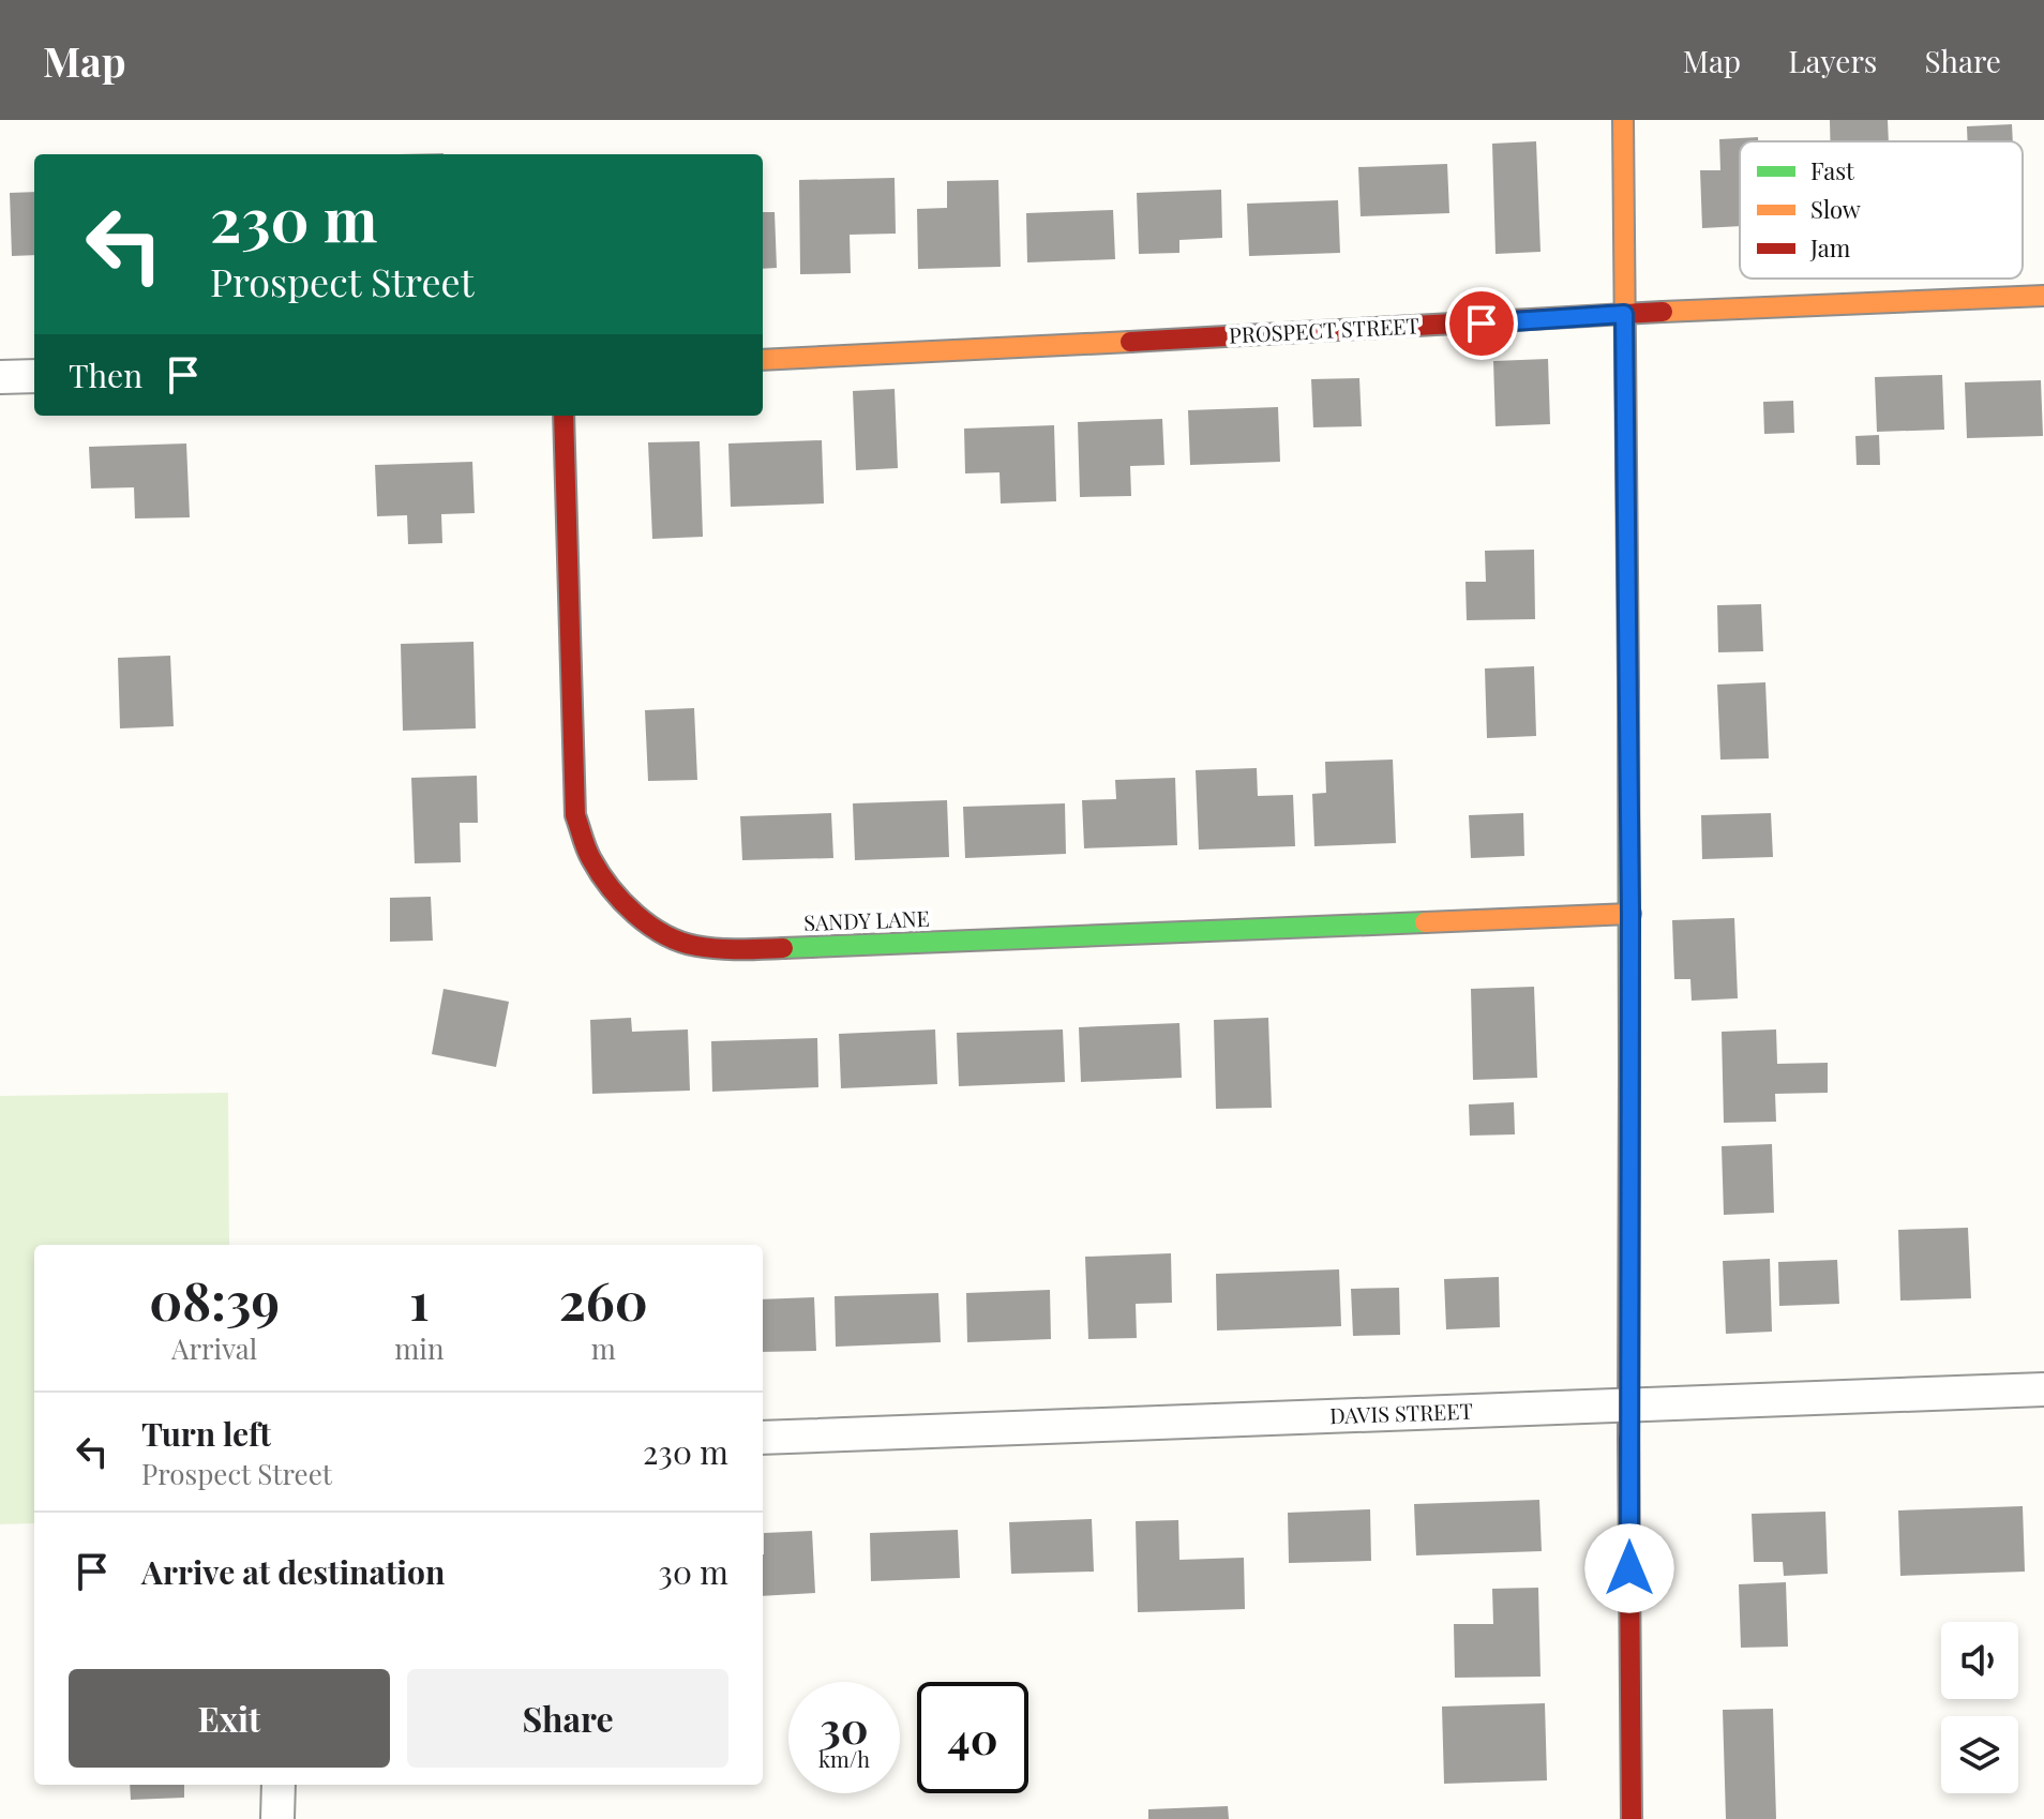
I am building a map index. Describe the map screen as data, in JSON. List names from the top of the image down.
{
  "streets": {
    "street": ["PROSPECT STREET", "SANDY LANE", "DAVIS STREET"]
  },
  "legend": ["Fast", "Slow", "Jam"],
  "page": {
    "header": "Map",
    "nav": ["Map", "Layers", "Share"],
    "turn": ["230 m", "Prospect Street"],
    "then": "Then",
    "eta": [
      "08:39",
      "Arrival",
      "1",
      "min",
      "260",
      "m"
    ],
    "list": [
      {
        "name": "Turn left",
        "note": "Prospect Street",
        "value": "230 m"
      },
      {
        "name": "Arrive at destination",
        "value": "30 m"
      }
    ],
    "buttons": ["Exit", "Share"],
    "speed": "30 km/h",
    "limit": "40"
  }
}
